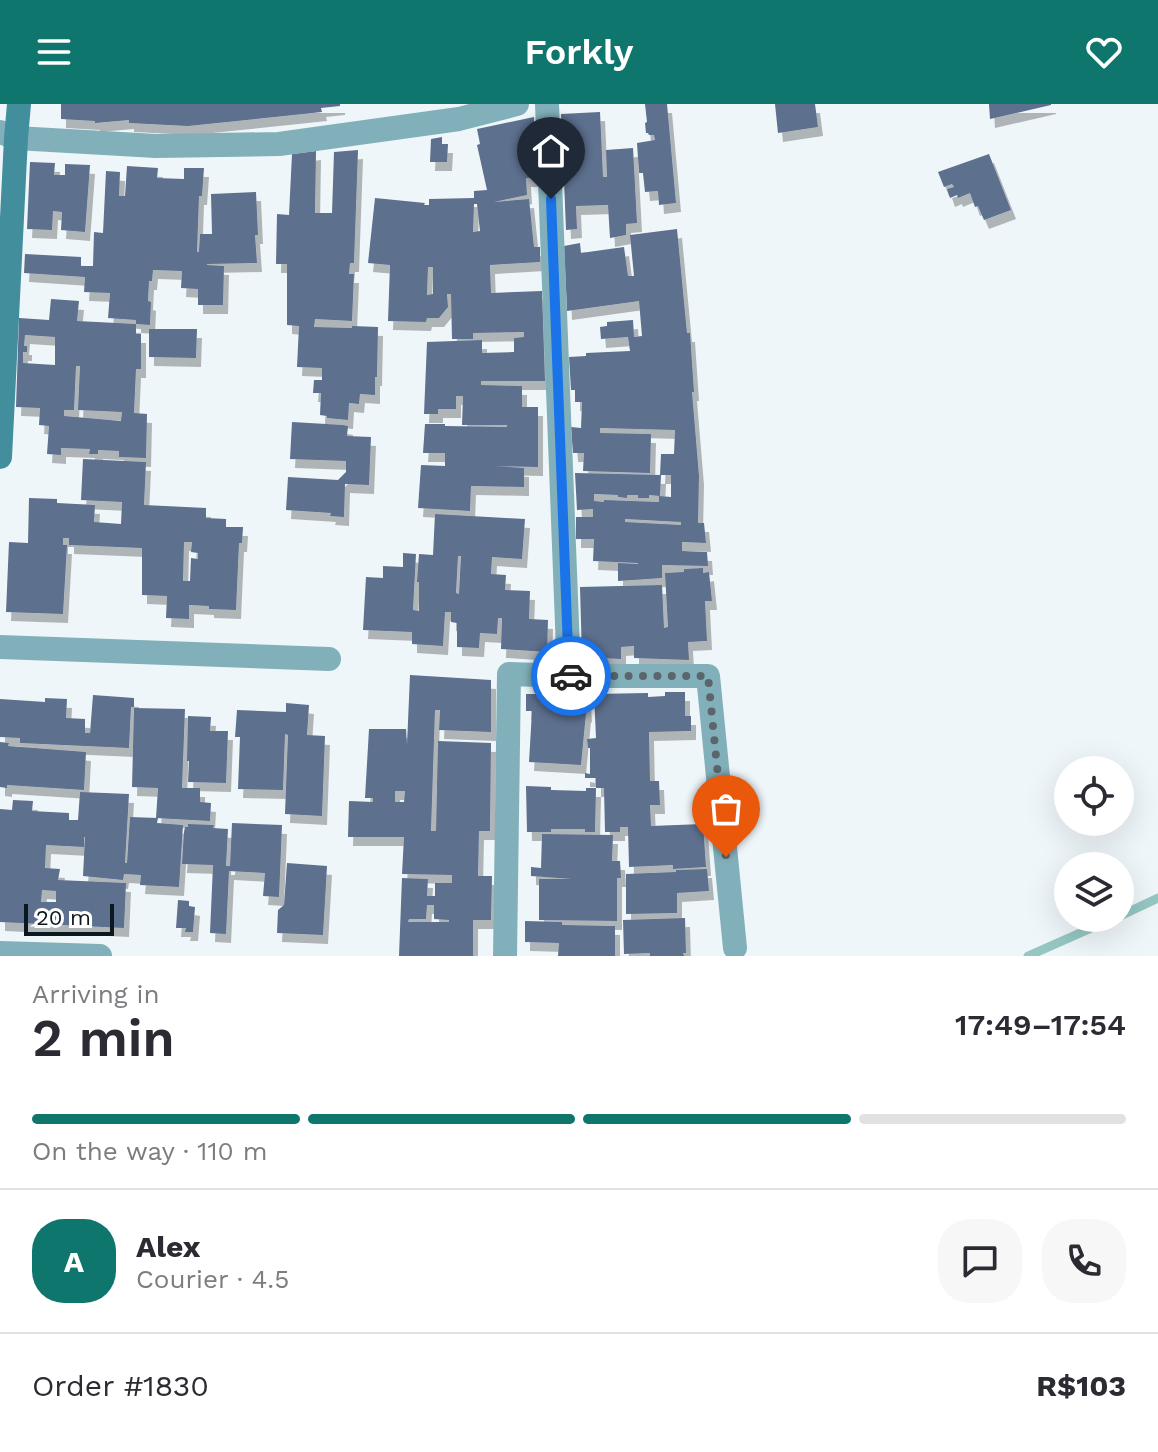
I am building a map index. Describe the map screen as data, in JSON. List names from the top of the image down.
{
  "scale_bar": "20 m",
  "page": {
    "header": "Forkly",
    "scale": "20 m",
    "heading": ["2 min", "Arriving in", "17:49–17:54"],
    "panel": [
      "Alex",
      "Courier · 4.5",
      "Order #1830",
      "R$103"
    ],
    "bar": "On the way · 110 m",
    "round": "A"
  }
}
